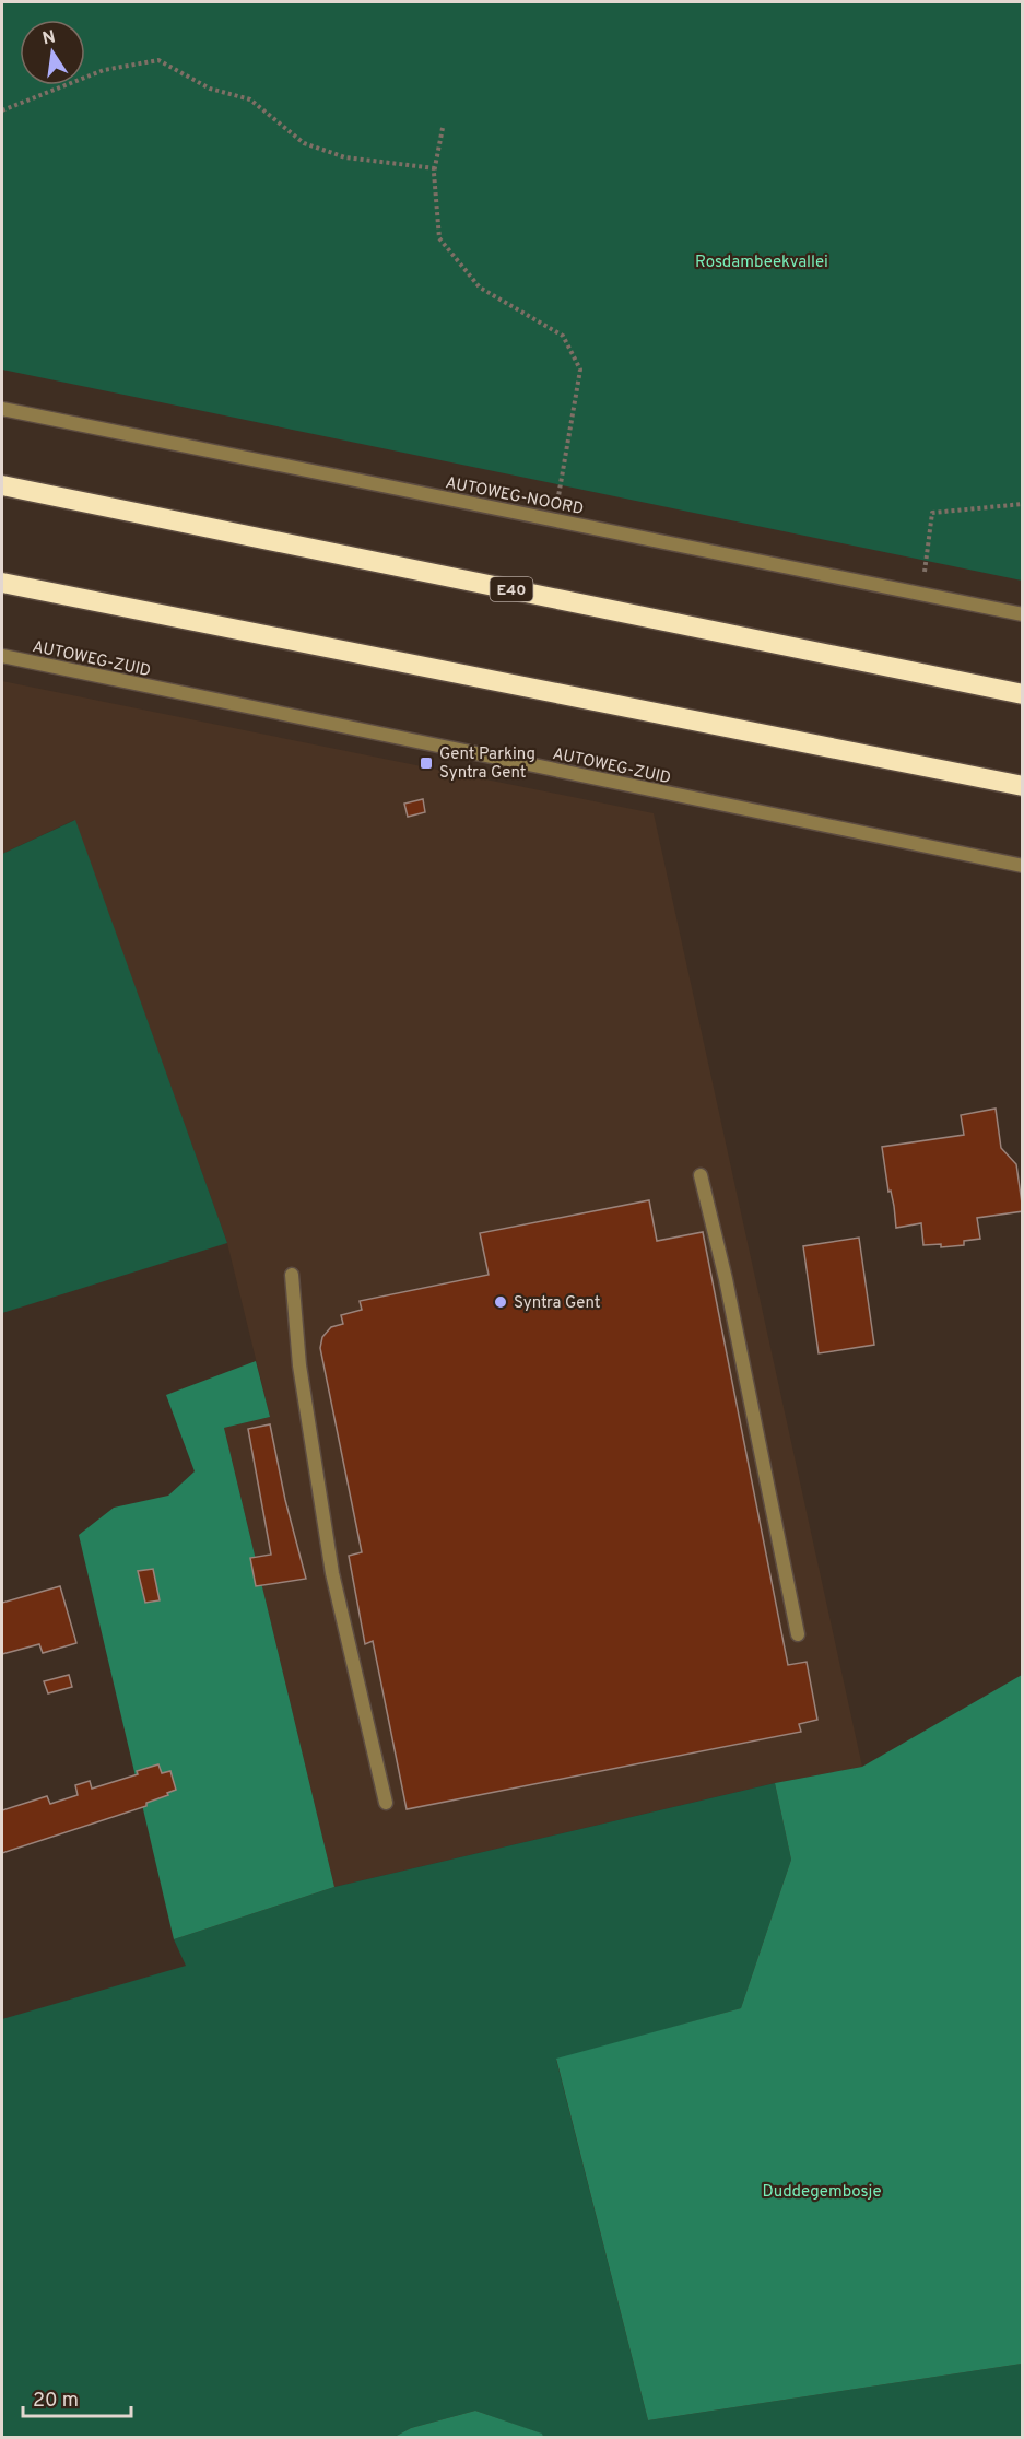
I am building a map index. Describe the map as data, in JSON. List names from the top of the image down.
{
  "streets": {
    "highway": ["E40"],
    "street": ["AUTOWEG-NOORD", "AUTOWEG-ZUID"]
  },
  "parks": ["Rosdambeekvallei", "Duddegembosje"],
  "places": {
    "transit": ["Gent Parking Syntra Gent"],
    "other": ["Syntra Gent"]
  },
  "scale_bar": "20 m",
  "north": "top"
}
